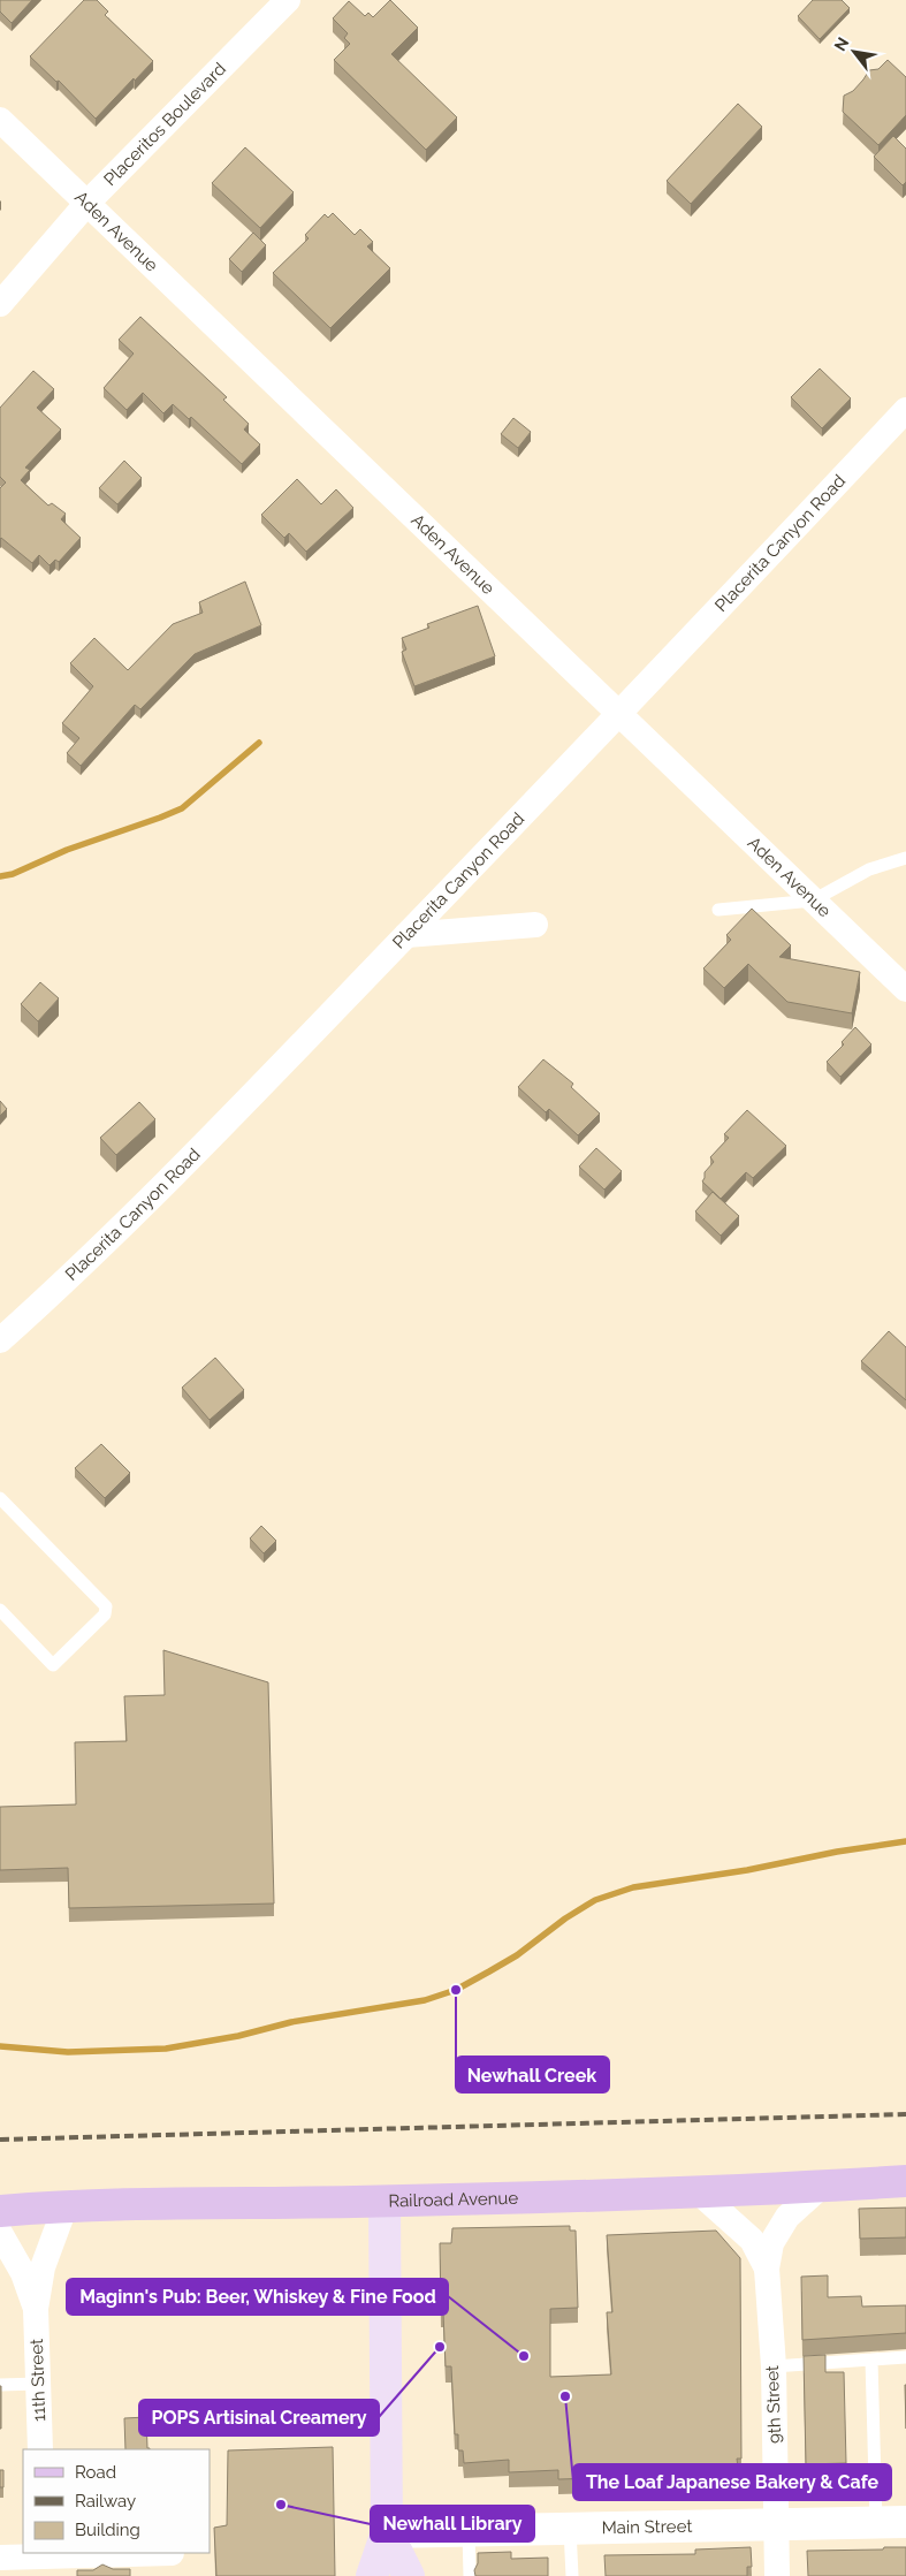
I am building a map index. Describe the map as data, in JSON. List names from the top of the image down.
{
  "streets": {
    "main road": ["Railroad Avenue"],
    "street": [
      "Placeritos Boulevard",
      "Aden Avenue",
      "Placerita Canyon Road",
      "11th Street",
      "9th Street",
      "Main Street"
    ]
  },
  "crossings": [
    ["Placeritos Boulevard", "Aden Avenue"],
    ["Aden Avenue", "Placerita Canyon Road"],
    ["Railroad Avenue", "11th Street"],
    ["Railroad Avenue", "9th Street"],
    ["9th Street", "Main Street"]
  ],
  "places": [
    "Newhall Creek",
    "POPS Artisinal Creamery",
    "Maginn's Pub: Beer, Whiskey & Fine Food",
    "The Loaf Japanese Bakery & Cafe",
    "Newhall Library"
  ],
  "legend": ["Road", "Railway", "Building"],
  "north": "top left"
}
